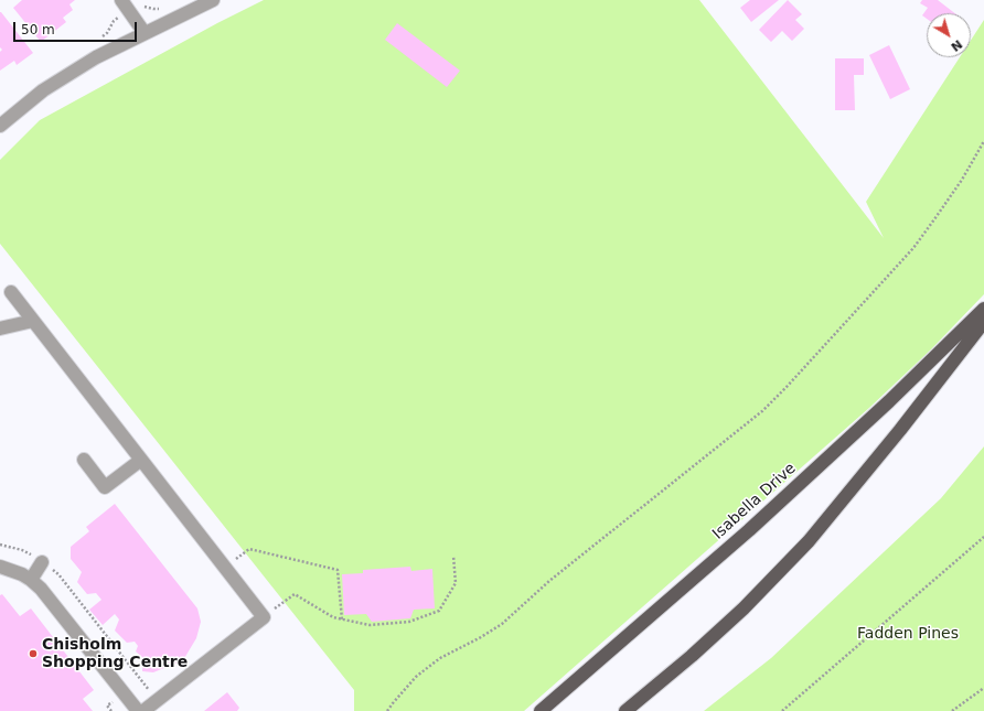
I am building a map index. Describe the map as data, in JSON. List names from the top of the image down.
{
  "streets": {
    "main road": ["Isabella Drive"]
  },
  "parks": ["Fadden Pines"],
  "places": ["Chisholm Shopping Centre"],
  "scale_bar": "50 m",
  "north": "bottom right"
}
